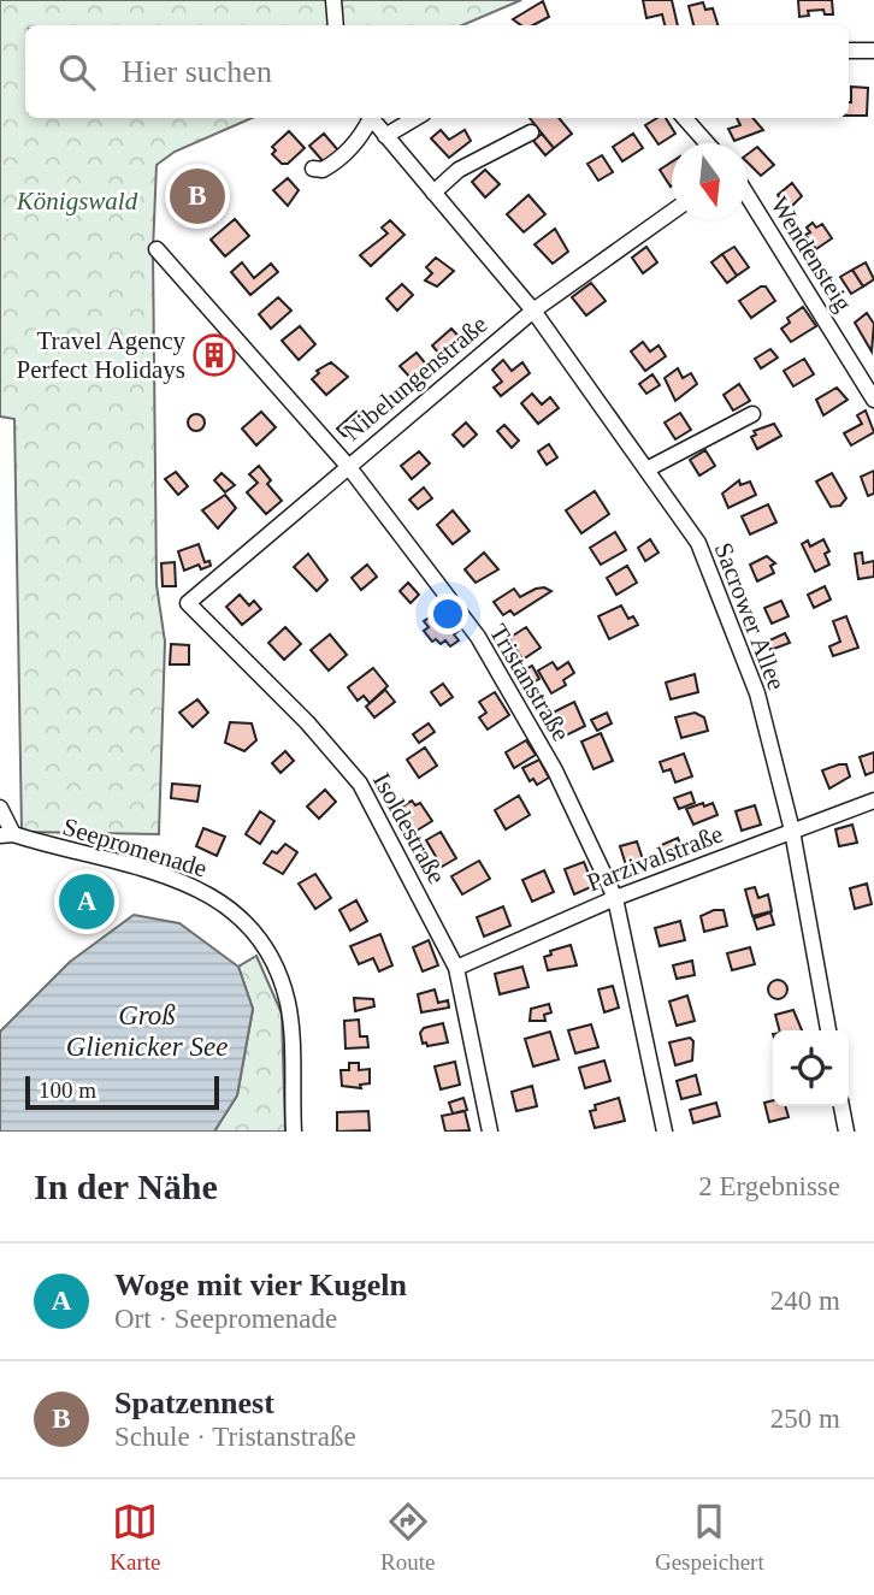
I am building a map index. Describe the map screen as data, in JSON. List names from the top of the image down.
{
  "streets": {
    "street": [
      "Wendensteig",
      "Nibelungenstraße",
      "Sacrower Allee",
      "Tristanstraße",
      "Isoldestraße",
      "Seepromenade",
      "Parzivalstraße"
    ]
  },
  "crossings": [
    ["Nibelungenstraße", "Sacrower Allee"],
    ["Nibelungenstraße", "Tristanstraße"],
    ["Nibelungenstraße", "Isoldestraße"],
    ["Sacrower Allee", "Parzivalstraße"],
    ["Tristanstraße", "Parzivalstraße"],
    ["Isoldestraße", "Parzivalstraße"]
  ],
  "water": ["Groß Glienicker See"],
  "parks": ["Königswald"],
  "places": {
    "building": ["Travel Agency Perfect Holidays"]
  },
  "scale_bar": "100 m",
  "north": "bottom",
  "page": {
    "search": "Hier suchen",
    "pins": ["B", "A"],
    "scale": "100 m",
    "heading": ["In der Nähe", "2 Ergebnisse"],
    "list": [
      {
        "mark": "A",
        "name": "Woge mit vier Kugeln",
        "note": "Ort · Seepromenade",
        "value": "240 m"
      },
      {
        "mark": "B",
        "name": "Spatzennest",
        "note": "Schule · Tristanstraße",
        "value": "250 m"
      }
    ],
    "nav": ["Karte", "Route", "Gespeichert"]
  }
}
